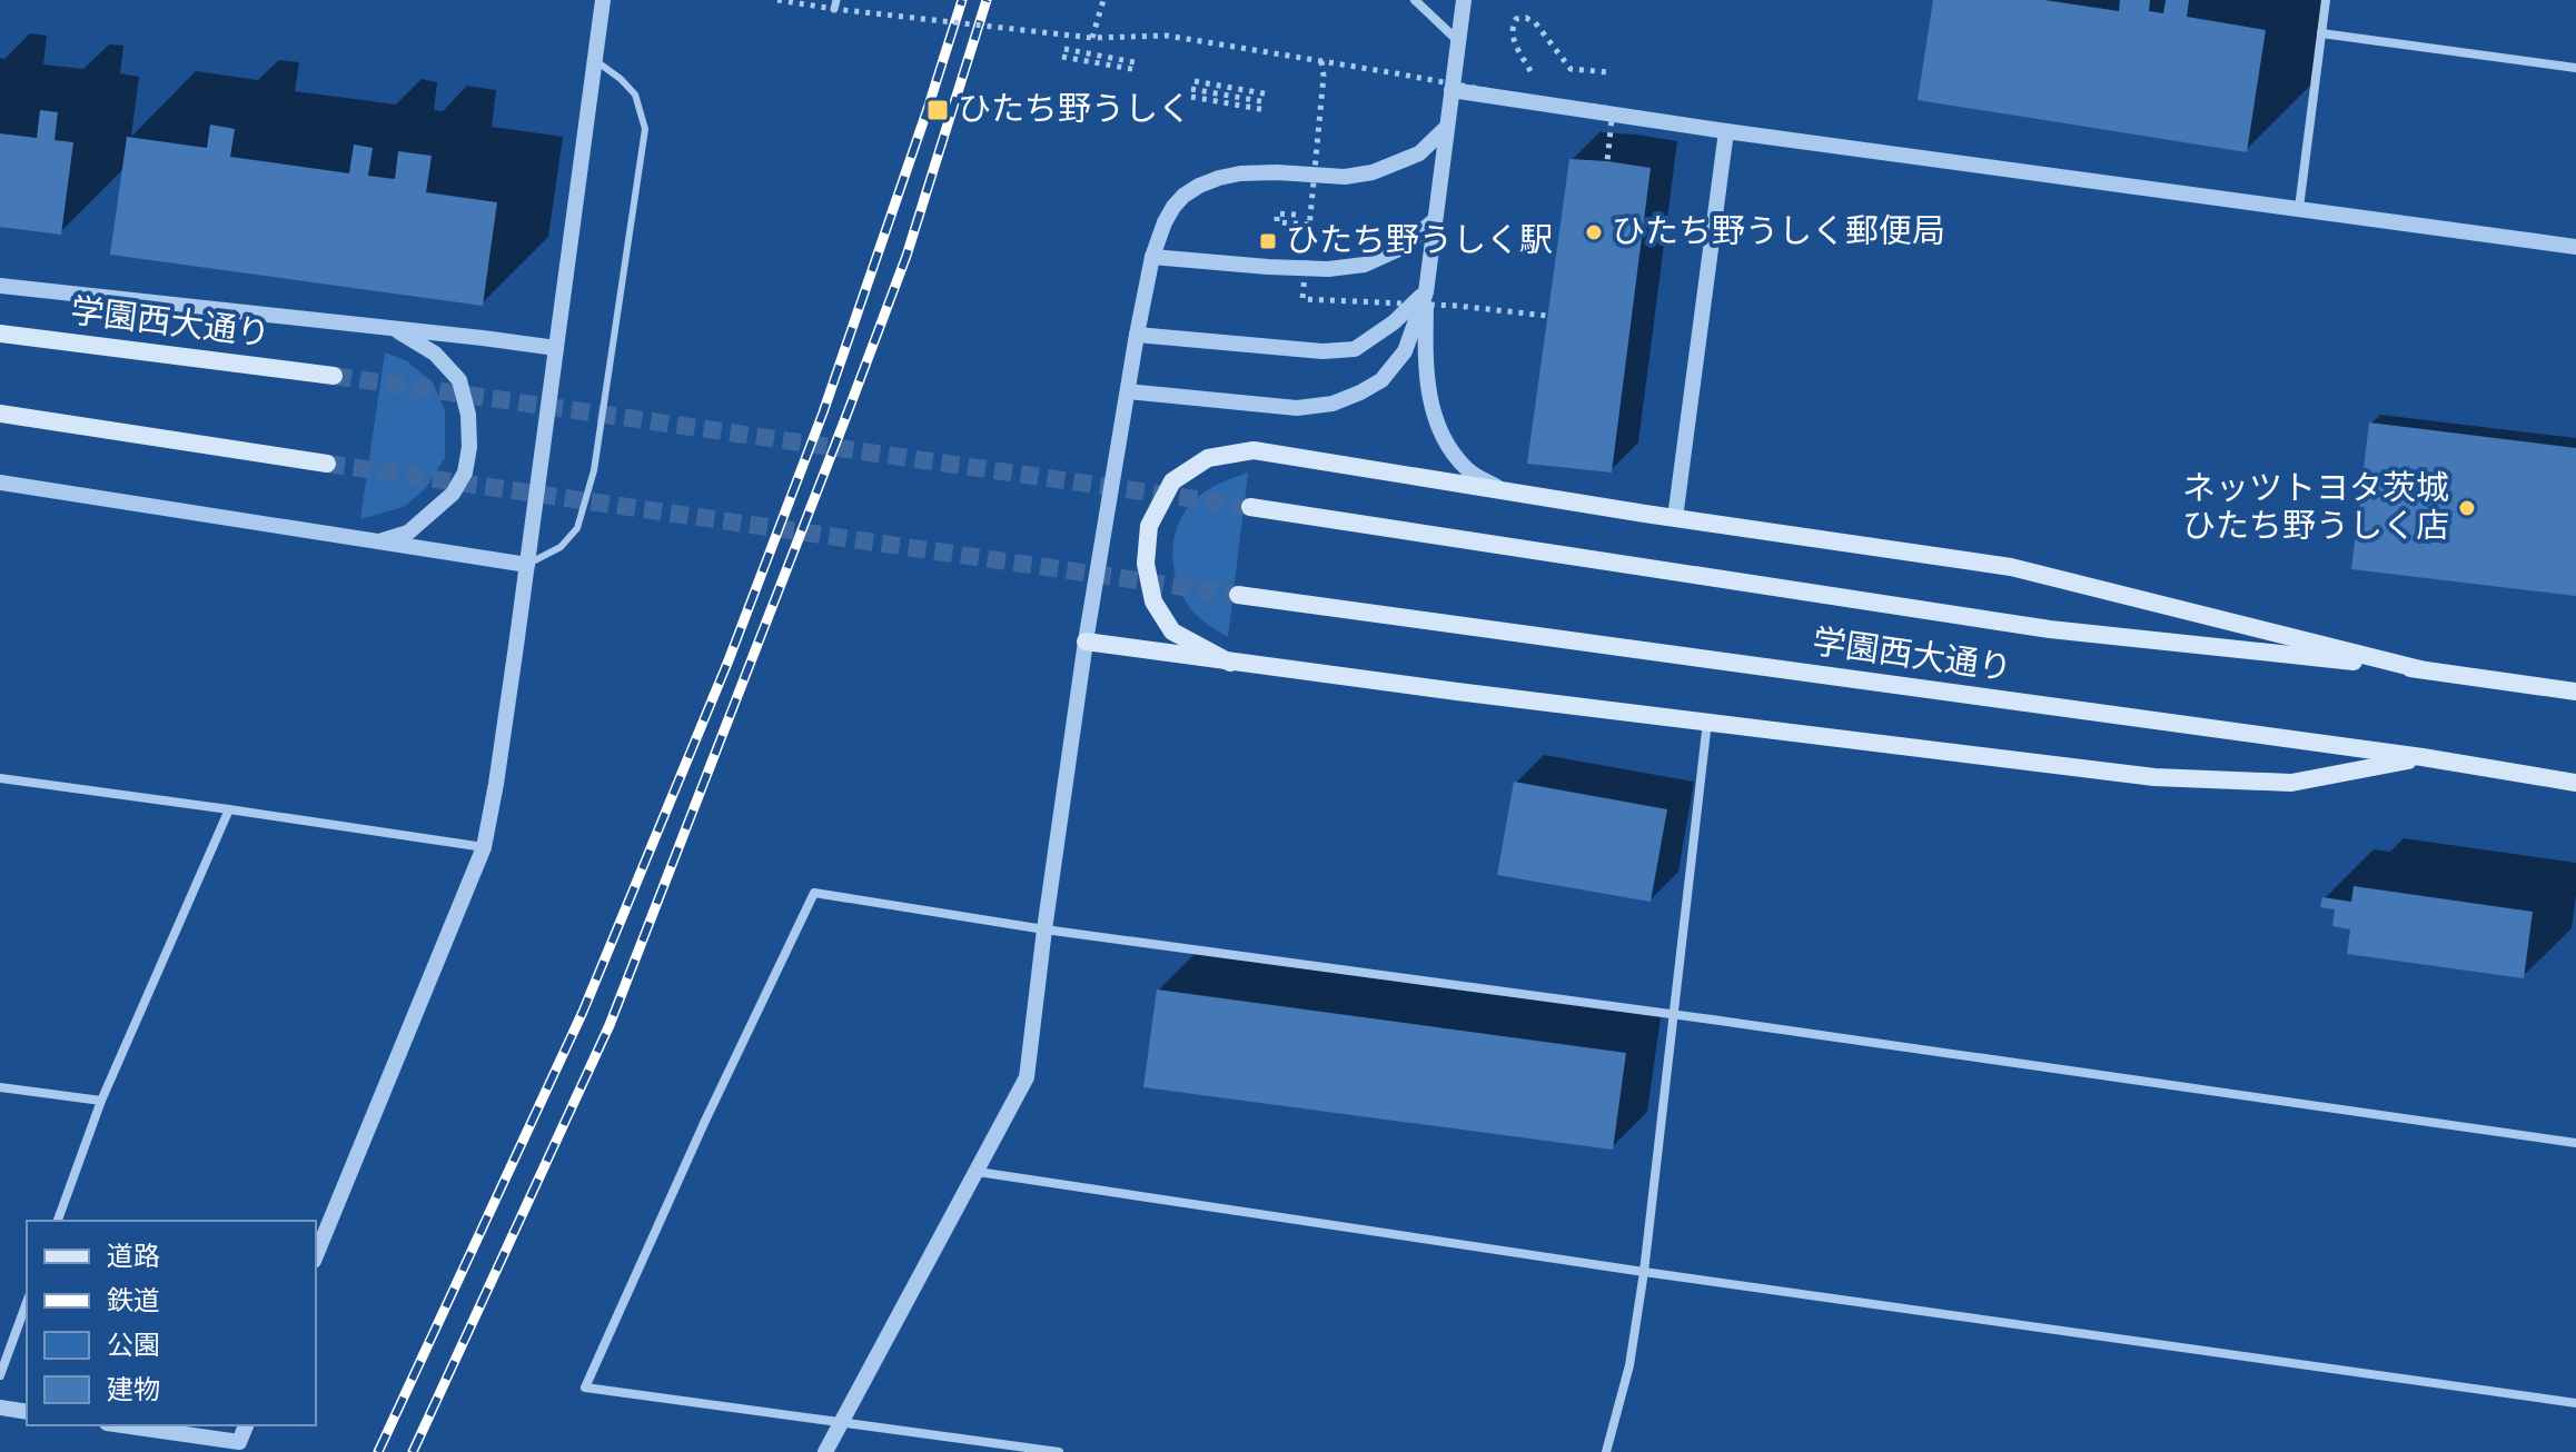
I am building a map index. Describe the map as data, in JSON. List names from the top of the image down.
{
  "streets": {
    "main road": ["学園西大通り"]
  },
  "places": {
    "transit": ["ひたち野うしく", "ひたち野うしく駅"],
    "other": ["ひたち野うしく郵便局", "ネッツトヨタ茨城 ひたち野うしく店"]
  },
  "legend": [
    "道路",
    "鉄道",
    "公園",
    "建物"
  ]
}
